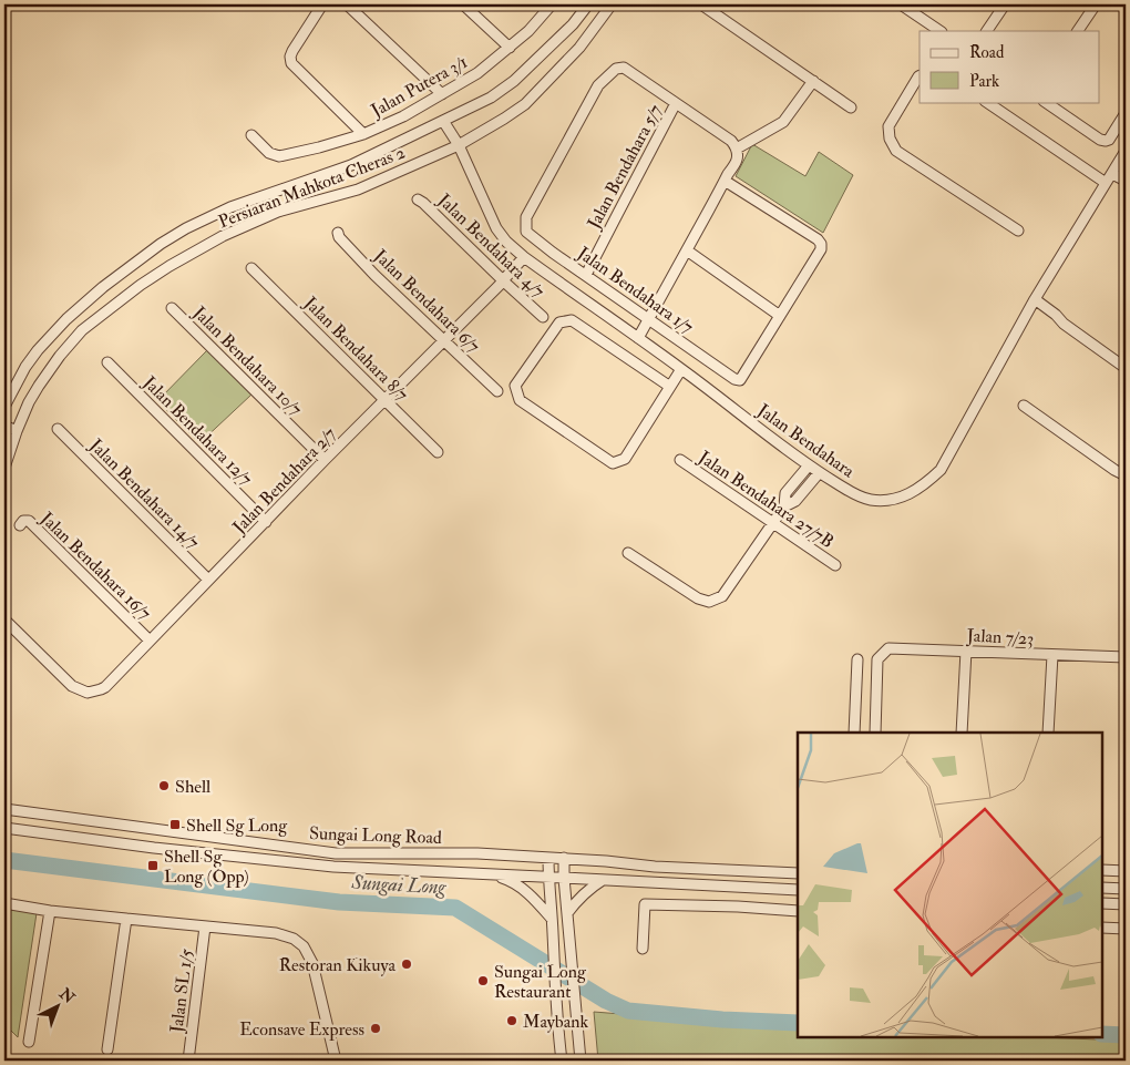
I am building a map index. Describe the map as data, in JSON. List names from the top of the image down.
{
  "streets": {
    "street": [
      "Jalan Putera 3/1",
      "Jalan Bendahara 5/7",
      "Persiaran Mahkota Cheras 2",
      "Jalan Bendahara 4/7",
      "Jalan Bendahara 1/7",
      "Jalan Bendahara 6/7",
      "Jalan Bendahara 8/7",
      "Jalan Bendahara 10/7",
      "Jalan Bendahara 12/7",
      "Jalan Bendahara",
      "Jalan Bendahara 2/7",
      "Jalan Bendahara 14/7",
      "Jalan Bendahara 27/7B",
      "Jalan Bendahara 16/7",
      "Jalan 7/23",
      "Sungai Long Road",
      "Jalan SL 1/5"
    ]
  },
  "crossings": [
    ["Jalan Bendahara 5/7", "Jalan Bendahara 1/7"],
    ["Persiaran Mahkota Cheras 2", "Jalan Bendahara"],
    ["Jalan Bendahara 4/7", "Jalan Bendahara 2/7"],
    ["Jalan Bendahara 6/7", "Jalan Bendahara 2/7"],
    ["Jalan Bendahara 8/7", "Jalan Bendahara 2/7"],
    ["Jalan Bendahara 10/7", "Jalan Bendahara 2/7"],
    ["Jalan Bendahara 12/7", "Jalan Bendahara 2/7"],
    ["Jalan Bendahara", "Jalan Bendahara 2/7"],
    ["Jalan Bendahara 2/7", "Jalan Bendahara 14/7"],
    ["Jalan Bendahara 2/7", "Jalan Bendahara 16/7"]
  ],
  "water": ["Sungai Long"],
  "places": {
    "other": [
      "Shell",
      "Restoran Kikuya",
      "Sungai Long Restaurant",
      "Maybank",
      "Econsave Express"
    ],
    "transit": ["Shell Sg Long", "Shell Sg Long (Opp)"]
  },
  "legend": ["Road", "Park"],
  "north": "top right"
}
